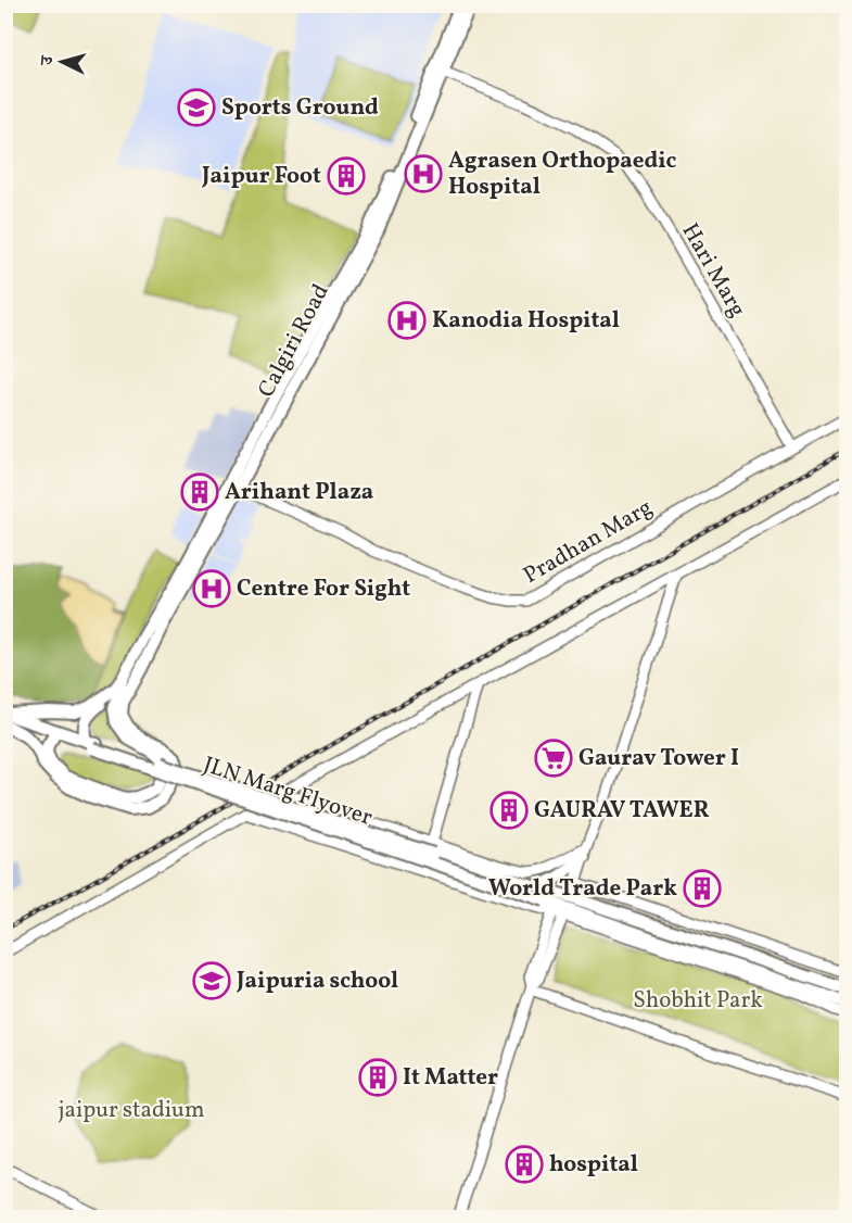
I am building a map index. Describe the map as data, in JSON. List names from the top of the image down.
{
  "streets": {
    "main road": ["Calgiri Road", "JLN Marg Flyover"],
    "street": ["Hari Marg", "Pradhan Marg"]
  },
  "crossings": [
    ["Hari Marg", "Calgiri Road"],
    ["Hari Marg", "Pradhan Marg"],
    ["Calgiri Road", "Pradhan Marg"]
  ],
  "parks": ["Shobhit Park", "jaipur stadium"],
  "places": {
    "school or university": ["Sports Ground", "Jaipuria school"],
    "hospital": ["Agrasen Orthopaedic Hospital", "Kanodia Hospital", "Centre For Sight"],
    "building": [
      "Jaipur Foot",
      "Arihant Plaza",
      "GAURAV TAWER",
      "World Trade Park",
      "It Matter",
      "hospital"
    ],
    "supermarket": ["Gaurav Tower I"]
  },
  "north": "left"
}
